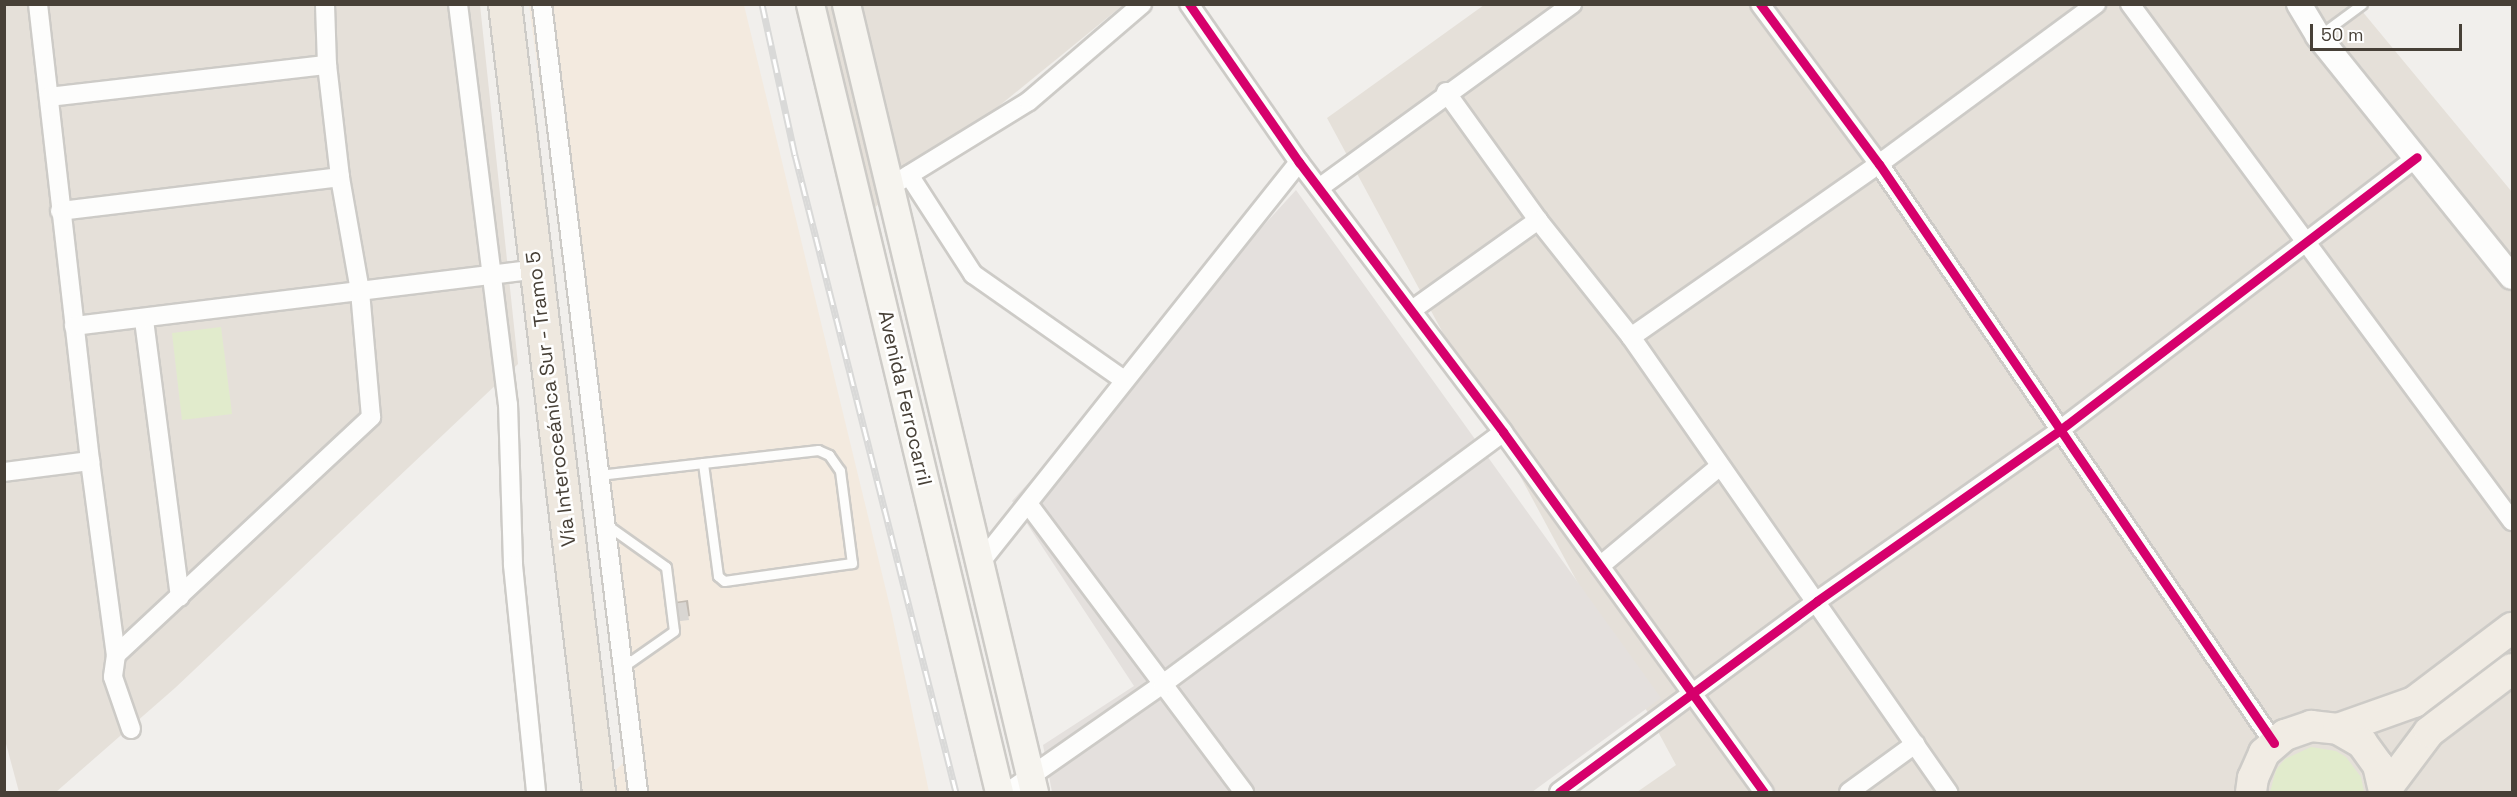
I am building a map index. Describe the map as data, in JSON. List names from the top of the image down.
{
  "streets": {
    "highway": ["Vía Interoceánica Sur - Tramo 5"],
    "main road": ["Avenida Ferrocarril"]
  },
  "scale_bar": "50 m"
}
